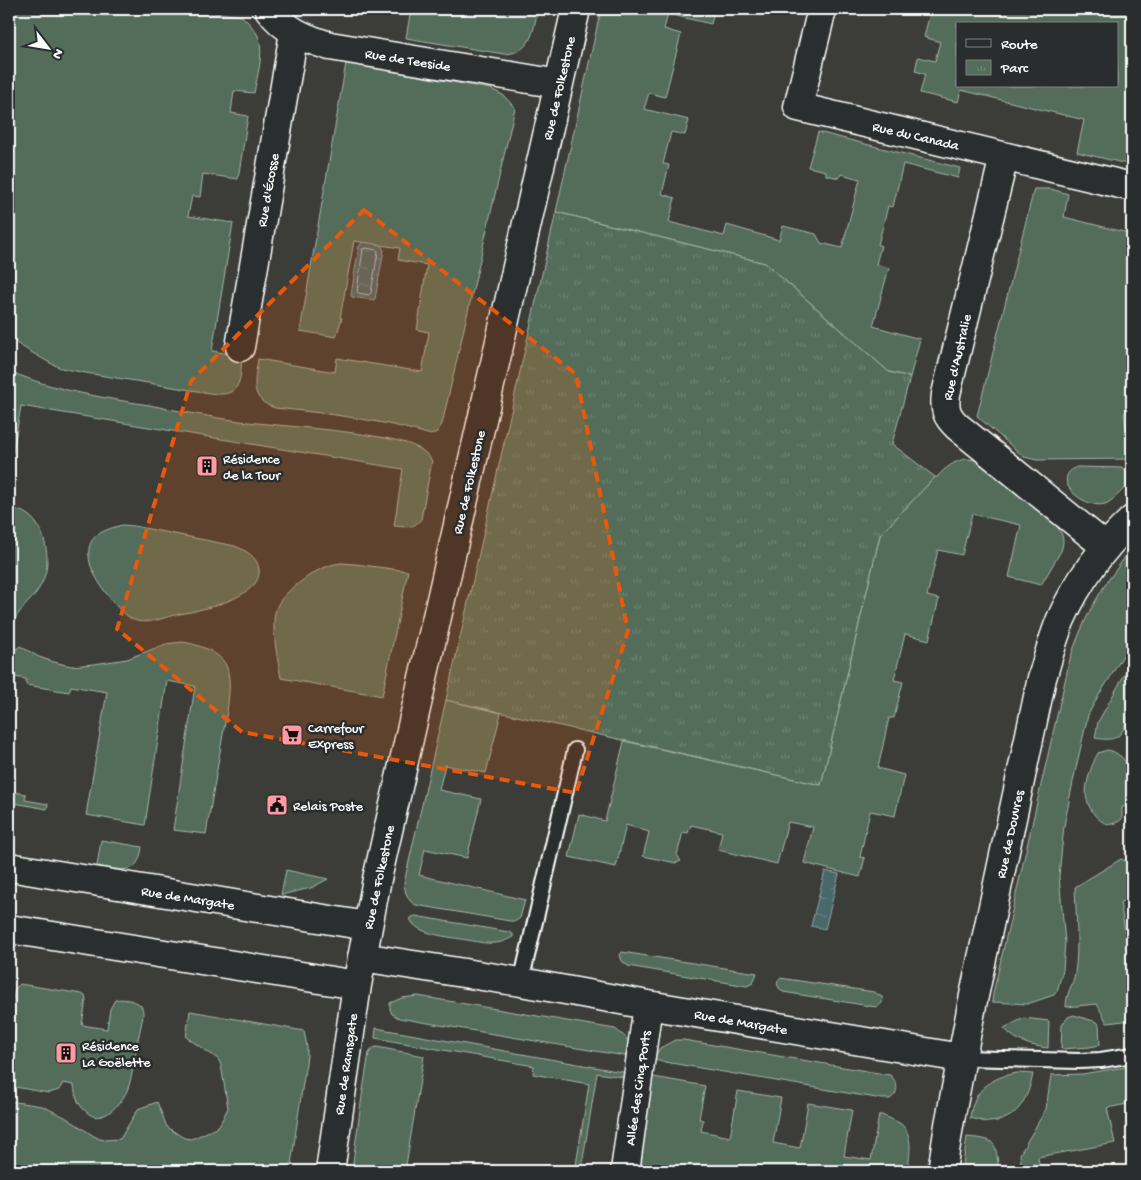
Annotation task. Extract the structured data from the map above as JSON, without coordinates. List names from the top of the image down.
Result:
{
  "streets": {
    "street": [
      "Rue de Teeside",
      "Rue de Folkestone",
      "Rue du Canada",
      "Rue d'Écosse",
      "Rue d'Australie",
      "Rue de Douvres",
      "Rue de Margate",
      "Rue de Ramsgate",
      "Allée des Cinq Ports"
    ]
  },
  "crossings": [
    ["Rue de Teeside", "Rue de Folkestone"],
    ["Rue de Teeside", "Rue d'Écosse"],
    ["Rue de Folkestone", "Rue de Margate"],
    ["Rue de Folkestone", "Rue de Ramsgate"],
    ["Rue du Canada", "Rue d'Australie"],
    ["Rue d'Australie", "Rue de Douvres"],
    ["Rue de Douvres", "Rue de Margate"],
    ["Rue de Margate", "Rue de Ramsgate"],
    ["Rue de Margate", "Allée des Cinq Ports"]
  ],
  "places": {
    "building": ["Résidence de la Tour", "Résidence La Goëlette"],
    "supermarket": ["Carrefour Express"],
    "public building": ["Relais Poste"]
  },
  "legend": ["Route", "Parc"],
  "north": "bottom right"
}
